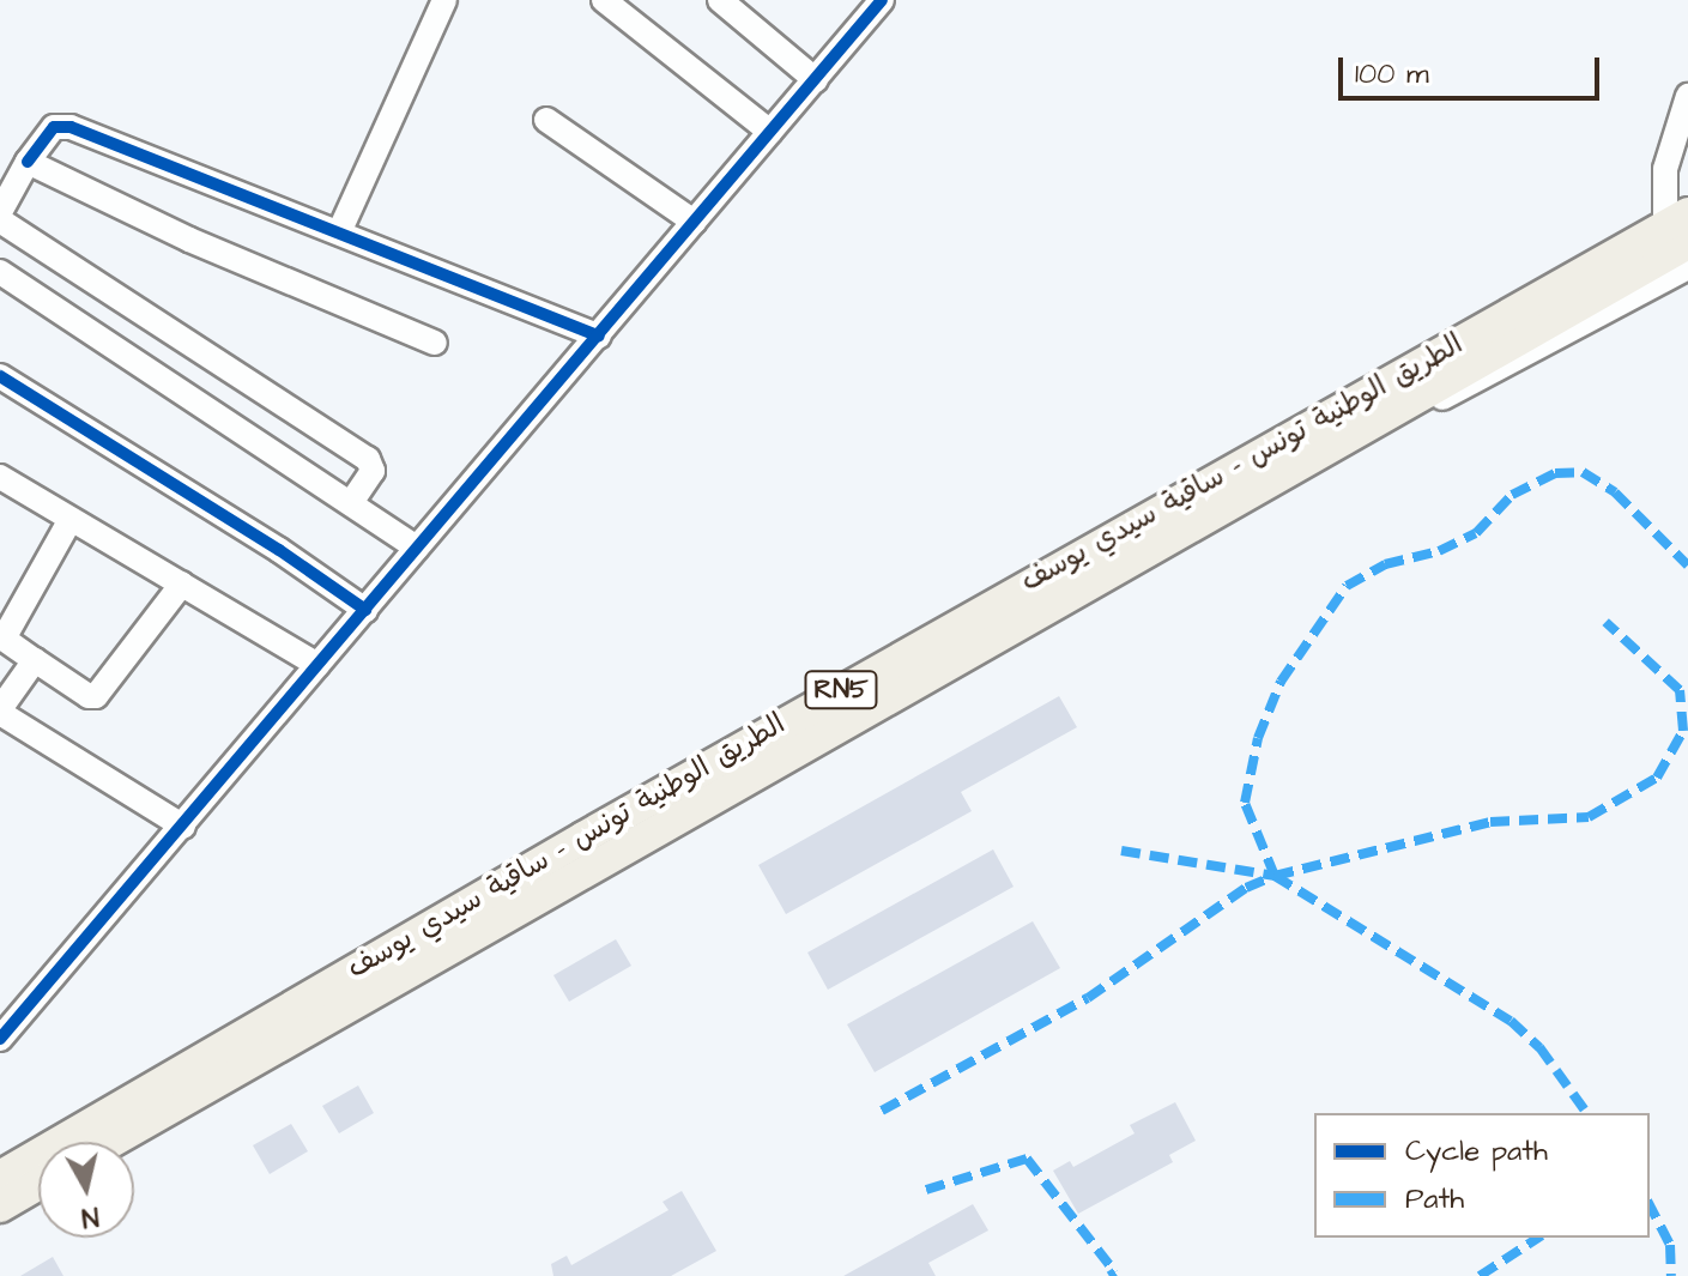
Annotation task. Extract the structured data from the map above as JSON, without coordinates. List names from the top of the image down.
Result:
{
  "streets": {
    "main road": ["الطريق الوطنية تونس - ساقية سيدي يوسف", "RN5"]
  },
  "legend": ["Cycle path", "Path"],
  "scale_bar": "100 m",
  "north": "bottom"
}
